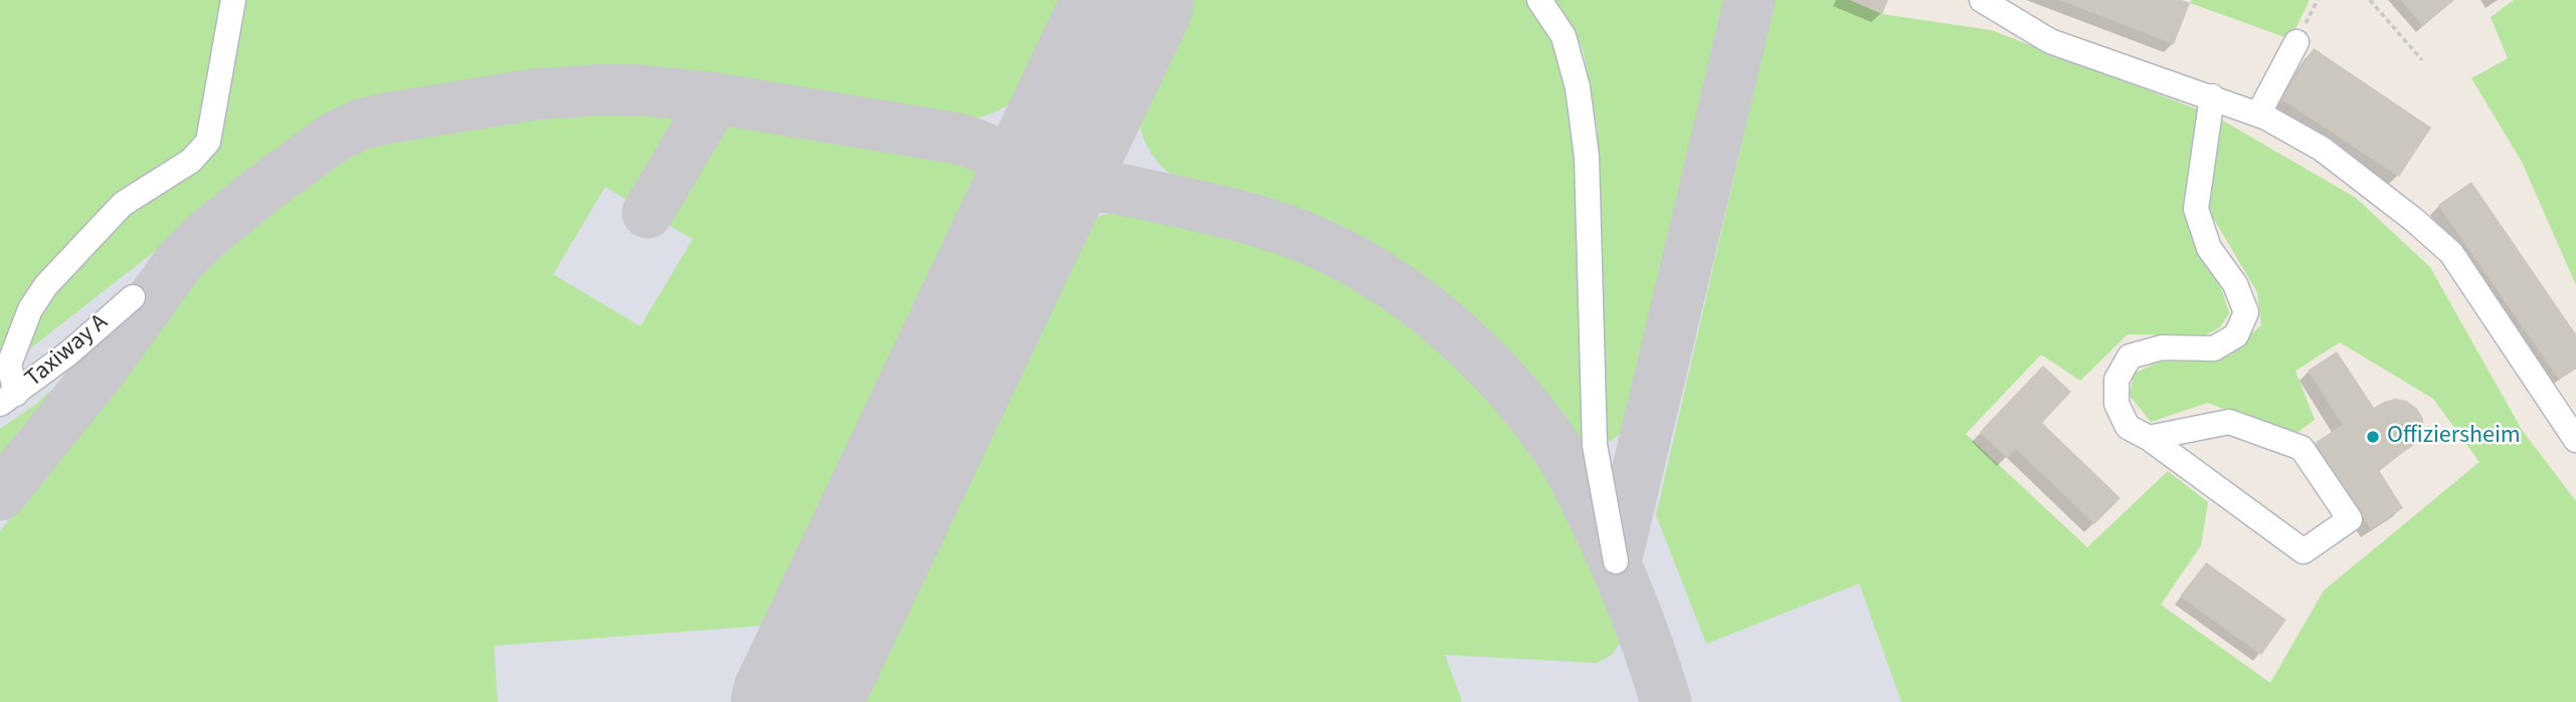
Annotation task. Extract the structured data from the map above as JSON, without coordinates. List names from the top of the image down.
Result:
{
  "streets": {
    "lane": ["Taxiway A"]
  },
  "places": ["Offiziersheim"]
}
